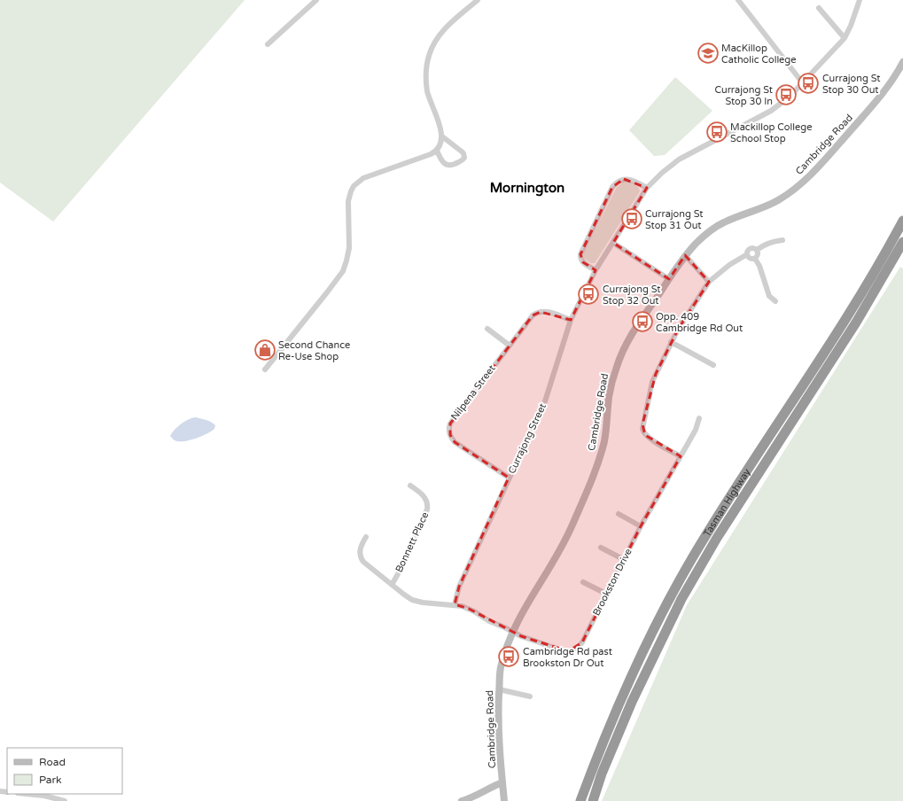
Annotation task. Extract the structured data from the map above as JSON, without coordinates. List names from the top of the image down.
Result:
{
  "streets": {
    "highway": ["Tasman Highway"],
    "main road": ["Cambridge Road"],
    "street": [
      "Nilpena Street",
      "Currajong Street",
      "Bonnett Place",
      "Brookston Drive"
    ]
  },
  "crossings": [
    ["Cambridge Road", "Brookston Drive"],
    ["Nilpena Street", "Currajong Street"],
    ["Currajong Street", "Brookston Drive"],
    ["Bonnett Place", "Brookston Drive"]
  ],
  "districts": ["Mornington"],
  "places": {
    "school or university": ["MacKillop Catholic College"],
    "bus stop": [
      "Currajong St Stop 30 Out",
      "Currajong St Stop 30 In",
      "Mackillop College School Stop",
      "Currajong St Stop 31 Out",
      "Currajong St Stop 32 Out",
      "Opp. 409 Cambridge Rd Out",
      "Cambridge Rd past Brookston Dr Out"
    ],
    "shop": ["Second Chance Re-Use Shop"]
  },
  "legend": ["Road", "Park"]
}
